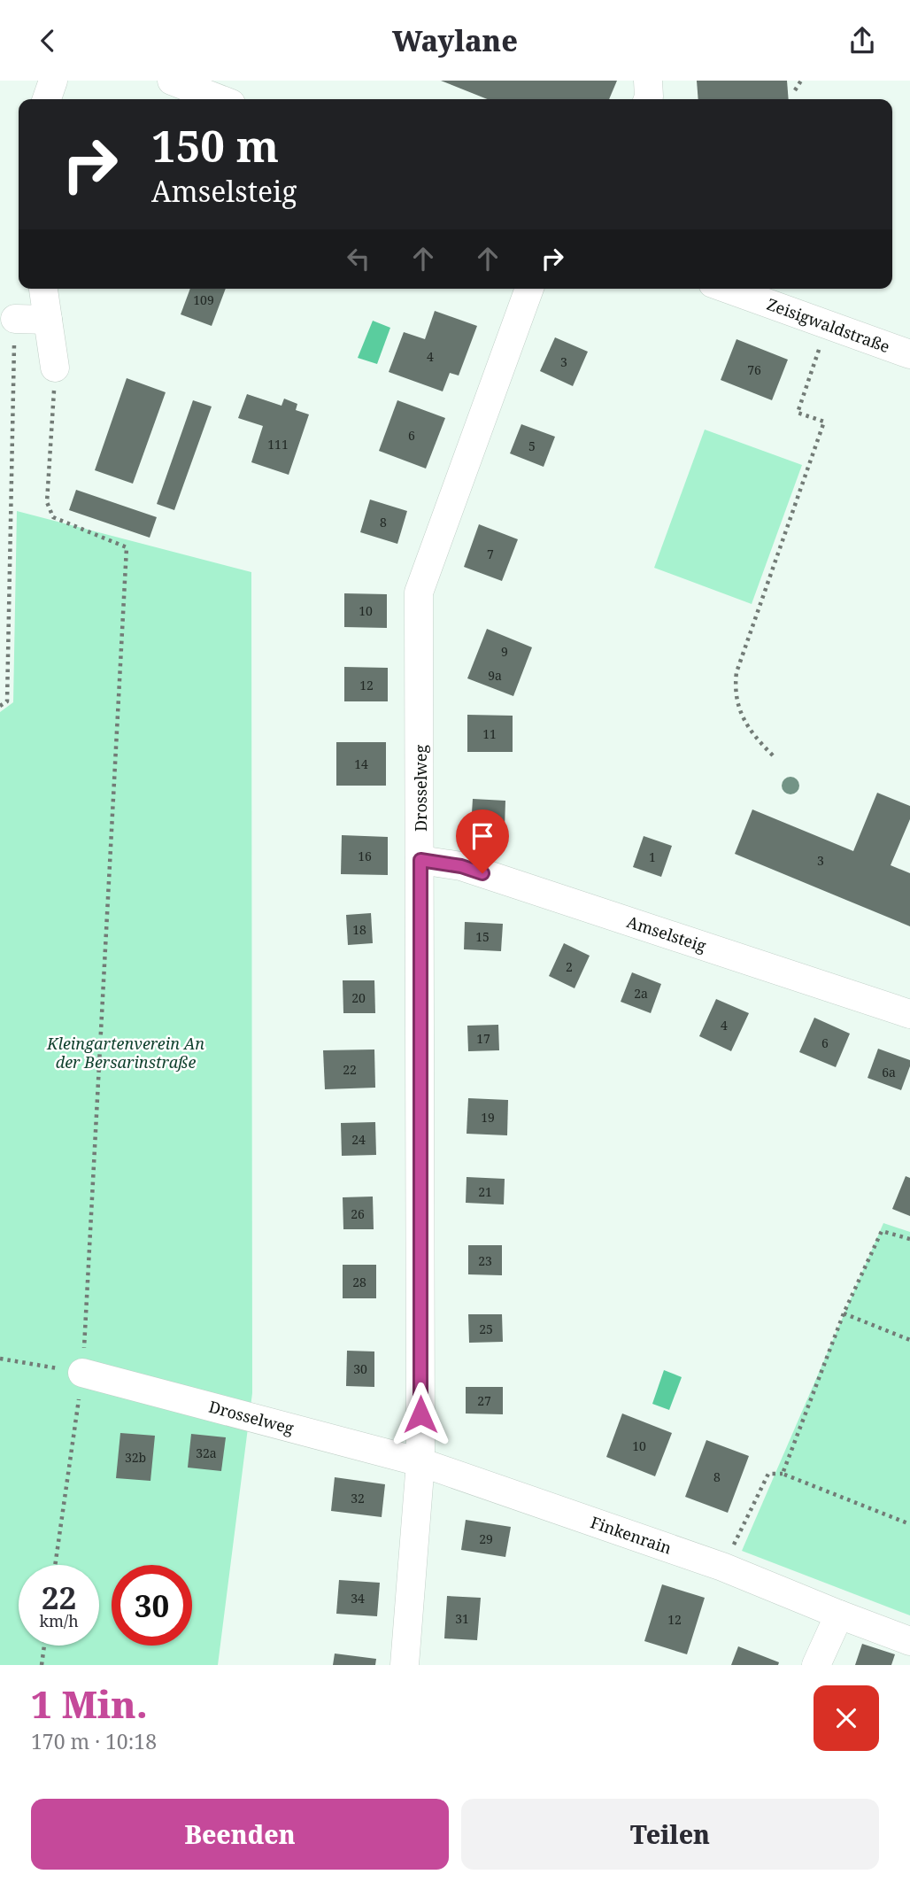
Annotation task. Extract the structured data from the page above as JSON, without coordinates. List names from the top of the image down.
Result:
{
  "streets": {
    "street": [
      "Zeisigwaldstraße",
      "Drosselweg",
      "Amselsteig",
      "Finkenrain"
    ]
  },
  "crossings": [
    ["Drosselweg", "Amselsteig"],
    ["Drosselweg", "Finkenrain"]
  ],
  "parks": ["Kleingartenverein An der Bersarinstraße"],
  "house_numbers": [
    "109",
    "4",
    "3",
    "76",
    "6",
    "111",
    "5",
    "8",
    "7",
    "10",
    "9",
    "9a",
    "12",
    "11",
    "14",
    "16",
    "1",
    "3",
    "18",
    "15",
    "2",
    "2a",
    "20",
    "4",
    "17",
    "6",
    "22",
    "6a",
    "19",
    "24",
    "21",
    "26",
    "23",
    "28",
    "25",
    "30",
    "27",
    "10",
    "32a",
    "32b",
    "8",
    "32",
    "29",
    "34",
    "31",
    "12"
  ],
  "page": {
    "header": "Waylane",
    "turn": ["150 m", "Amselsteig"],
    "speed": "22 km/h",
    "limit": "30",
    "heading": ["1 Min.", "170 m · 10:18"],
    "buttons": ["Beenden", "Teilen"]
  }
}
